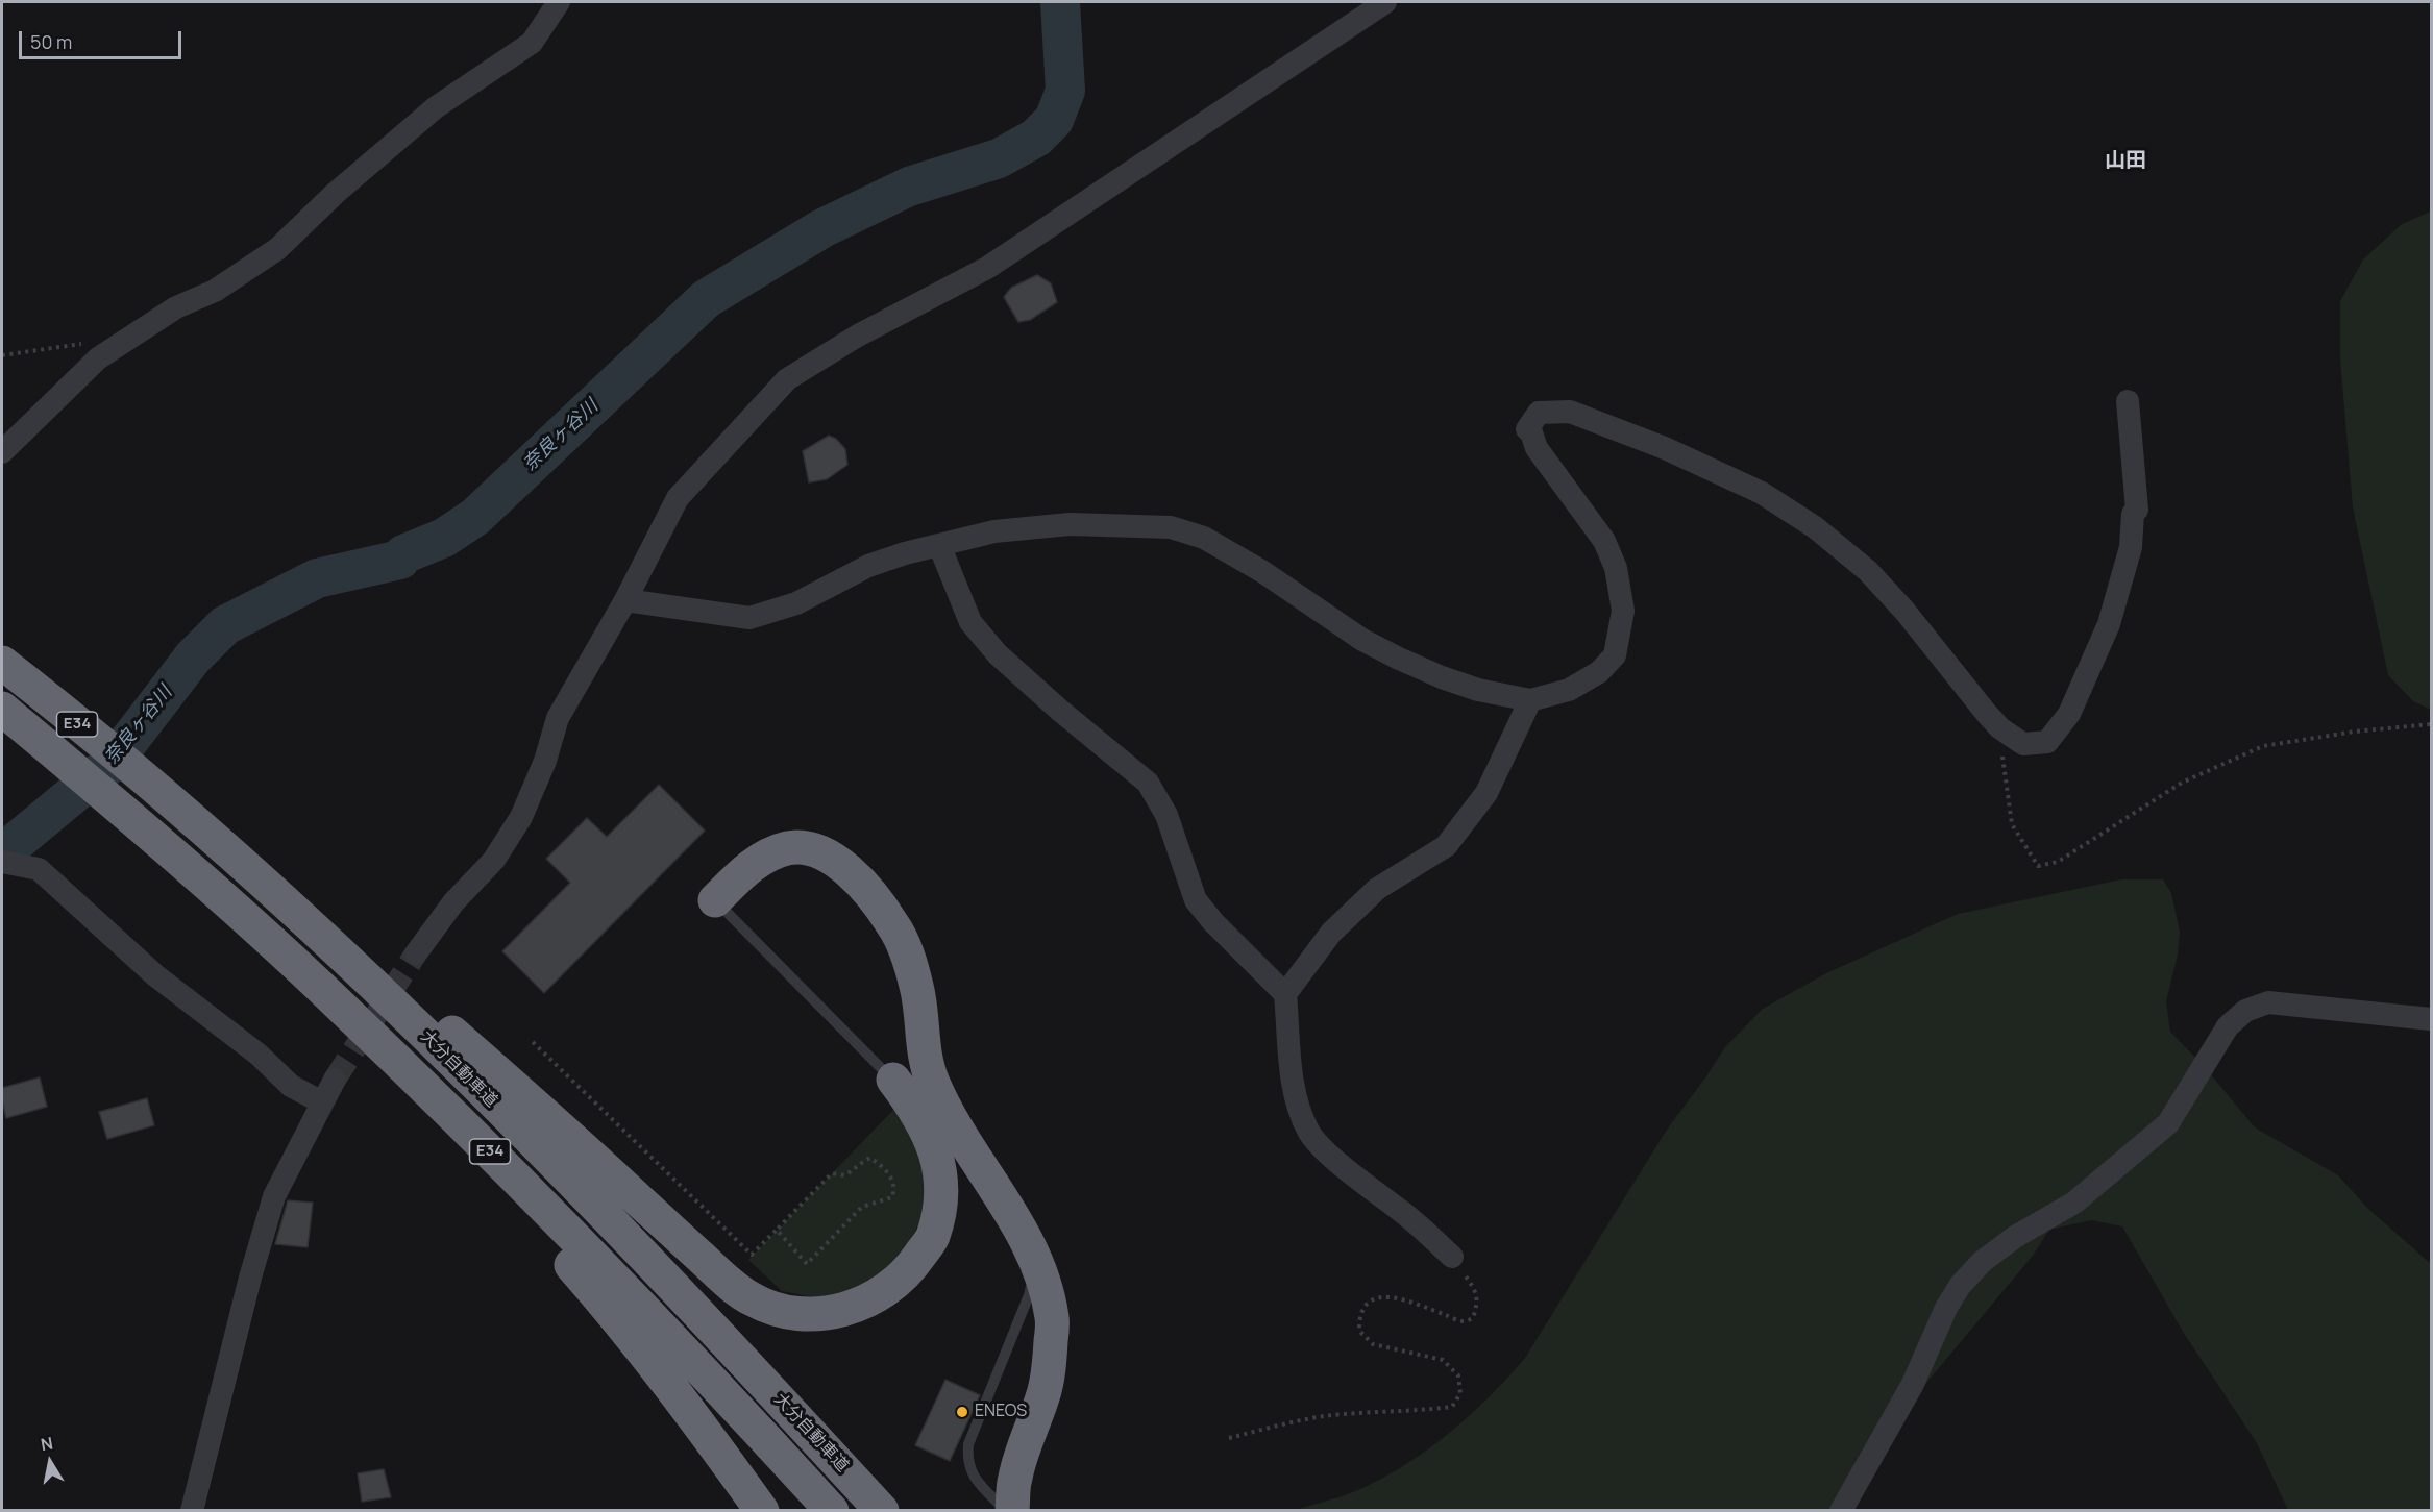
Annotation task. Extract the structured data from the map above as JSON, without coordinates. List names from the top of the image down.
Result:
{
  "streets": {
    "highway": ["E34", "大分自動車道"]
  },
  "districts": ["山田"],
  "water": ["奈良ヶ谷川"],
  "places": ["ENEOS"],
  "scale_bar": "50 m",
  "north": "top"
}
